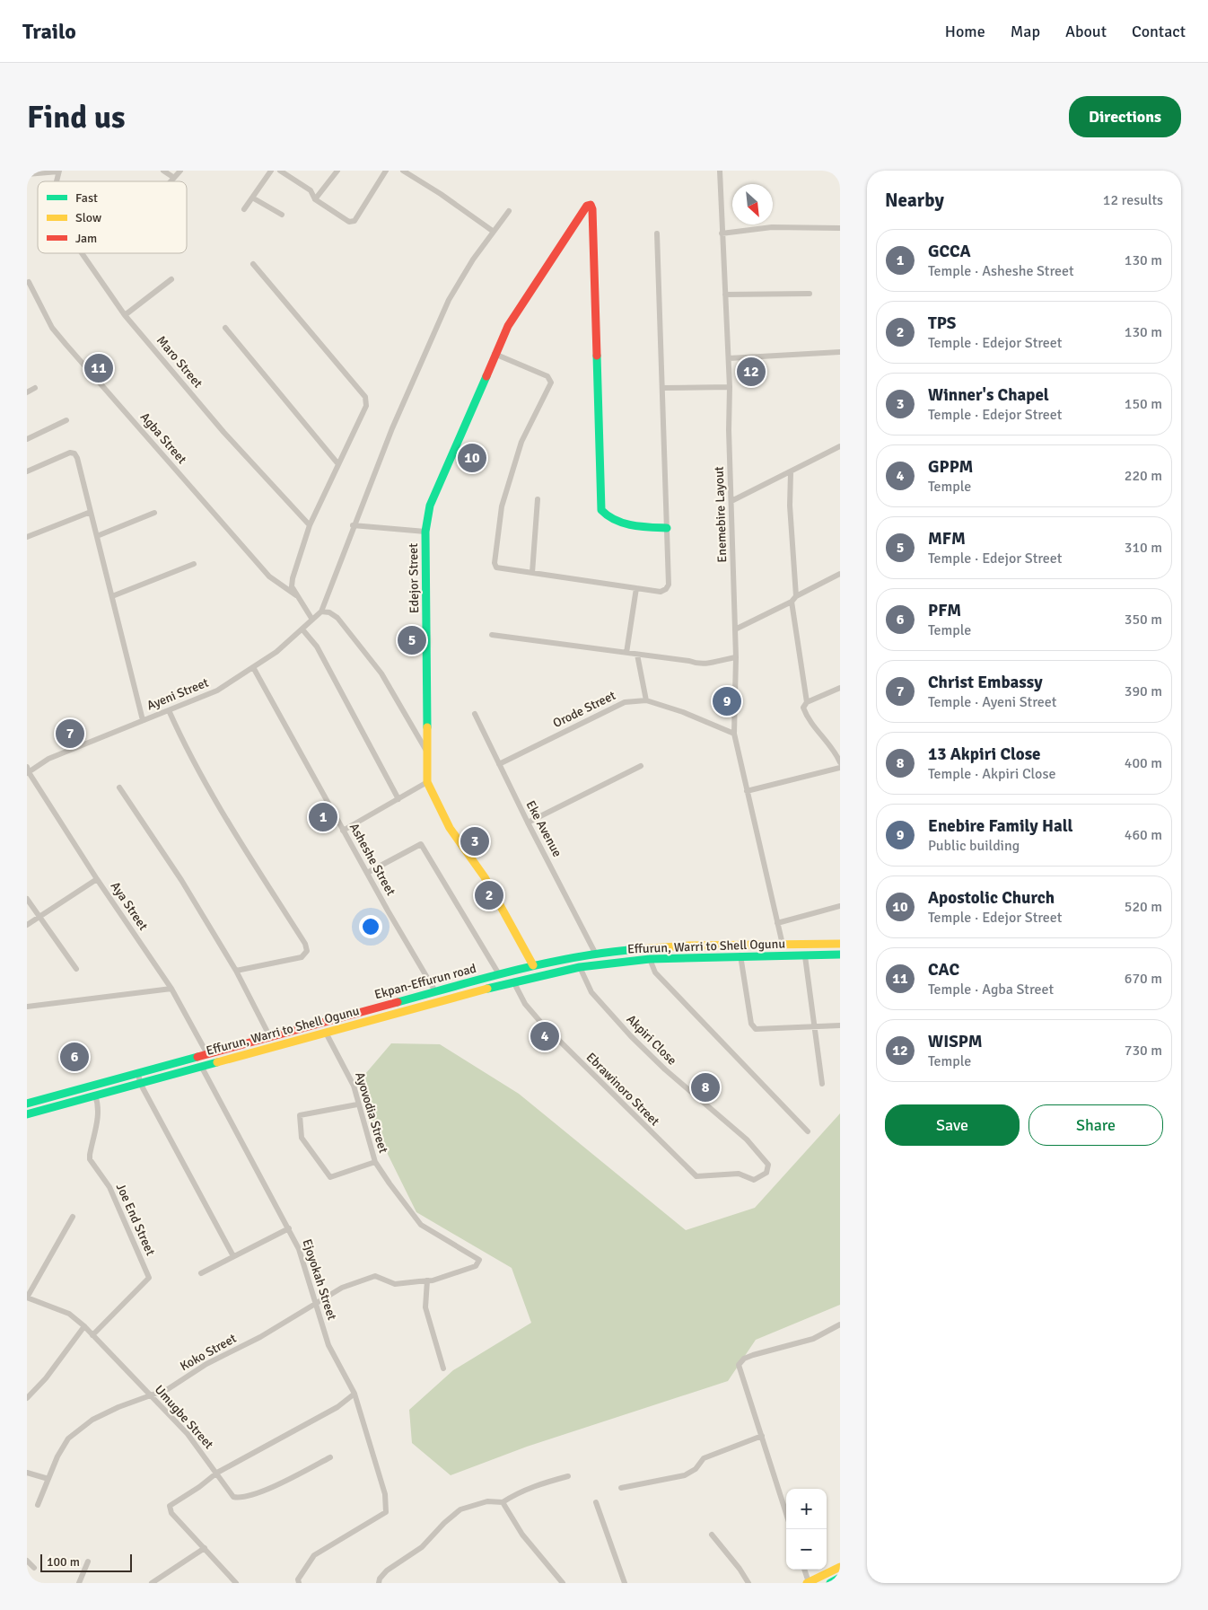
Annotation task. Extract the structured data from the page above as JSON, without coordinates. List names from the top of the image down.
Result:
{
  "streets": {
    "main road": ["Edejor Street", "Effurun, Warri to Shell Ogunu", "Ekpan-Effurun road"],
    "street": [
      "Maro Street",
      "Agba Street",
      "Enemebire Layout",
      "Ayeni Street",
      "Orode Street",
      "Eke Avenue",
      "Asheshe Street",
      "Aya Street",
      "Akpiri Close",
      "Ebrawinoro Street",
      "Ayovodia Street",
      "Joe End Street",
      "Ejoyokah Street",
      "Koko Street",
      "Umugbe Street"
    ]
  },
  "crossings": [
    ["Enemebire Layout", "Orode Street"],
    ["Enemebire Layout", "Ekpan-Effurun road"],
    ["Edejor Street", "Ekpan-Effurun road"],
    ["Ayeni Street", "Asheshe Street"],
    ["Ayeni Street", "Aya Street"],
    ["Orode Street", "Eke Avenue"],
    ["Eke Avenue", "Ekpan-Effurun road"],
    ["Asheshe Street", "Ekpan-Effurun road"],
    ["Aya Street", "Ekpan-Effurun road"],
    ["Effurun, Warri to Shell Ogunu", "Akpiri Close"],
    ["Effurun, Warri to Shell Ogunu", "Ebrawinoro Street"],
    ["Effurun, Warri to Shell Ogunu", "Ayovodia Street"],
    ["Effurun, Warri to Shell Ogunu", "Joe End Street"],
    ["Effurun, Warri to Shell Ogunu", "Ejoyokah Street"],
    ["Akpiri Close", "Ebrawinoro Street"],
    ["Ayovodia Street", "Koko Street"],
    ["Joe End Street", "Umugbe Street"],
    ["Ejoyokah Street", "Koko Street"],
    ["Koko Street", "Umugbe Street"]
  ],
  "legend": ["Fast", "Slow", "Jam"],
  "scale_bar": "100 m",
  "north": "bottom right",
  "page": {
    "header": "Trailo",
    "nav": [
      "Home",
      "Map",
      "About",
      "Contact"
    ],
    "buttons": [
      "Directions",
      ["Save", "Share"]
    ],
    "title": "Find us",
    "heading": ["Nearby", "12 results"],
    "list": [
      {
        "mark": "1",
        "name": "GCCA",
        "note": "Temple · Asheshe Street",
        "value": "130 m"
      },
      {
        "mark": "2",
        "name": "TPS",
        "note": "Temple · Edejor Street",
        "value": "130 m"
      },
      {
        "mark": "3",
        "name": "Winner's Chapel",
        "note": "Temple · Edejor Street",
        "value": "150 m"
      },
      {
        "mark": "4",
        "name": "GPPM",
        "note": "Temple",
        "value": "220 m"
      },
      {
        "mark": "5",
        "name": "MFM",
        "note": "Temple · Edejor Street",
        "value": "310 m"
      },
      {
        "mark": "6",
        "name": "PFM",
        "note": "Temple",
        "value": "350 m"
      },
      {
        "mark": "7",
        "name": "Christ Embassy",
        "note": "Temple · Ayeni Street",
        "value": "390 m"
      },
      {
        "mark": "8",
        "name": "13 Akpiri Close",
        "note": "Temple · Akpiri Close",
        "value": "400 m"
      },
      {
        "mark": "9",
        "name": "Enebire Family Hall",
        "note": "Public building",
        "value": "460 m"
      },
      {
        "mark": "10",
        "name": "Apostolic Church",
        "note": "Temple · Edejor Street",
        "value": "520 m"
      },
      {
        "mark": "11",
        "name": "CAC",
        "note": "Temple · Agba Street",
        "value": "670 m"
      },
      {
        "mark": "12",
        "name": "WISPM",
        "note": "Temple",
        "value": "730 m"
      }
    ],
    "pins": [
      "11",
      "12",
      "10",
      "5",
      "9",
      "7",
      "1",
      "3",
      "2",
      "4",
      "6",
      "8"
    ],
    "map_buttons": ["+", "−"],
    "scale": "100 m"
  }
}
